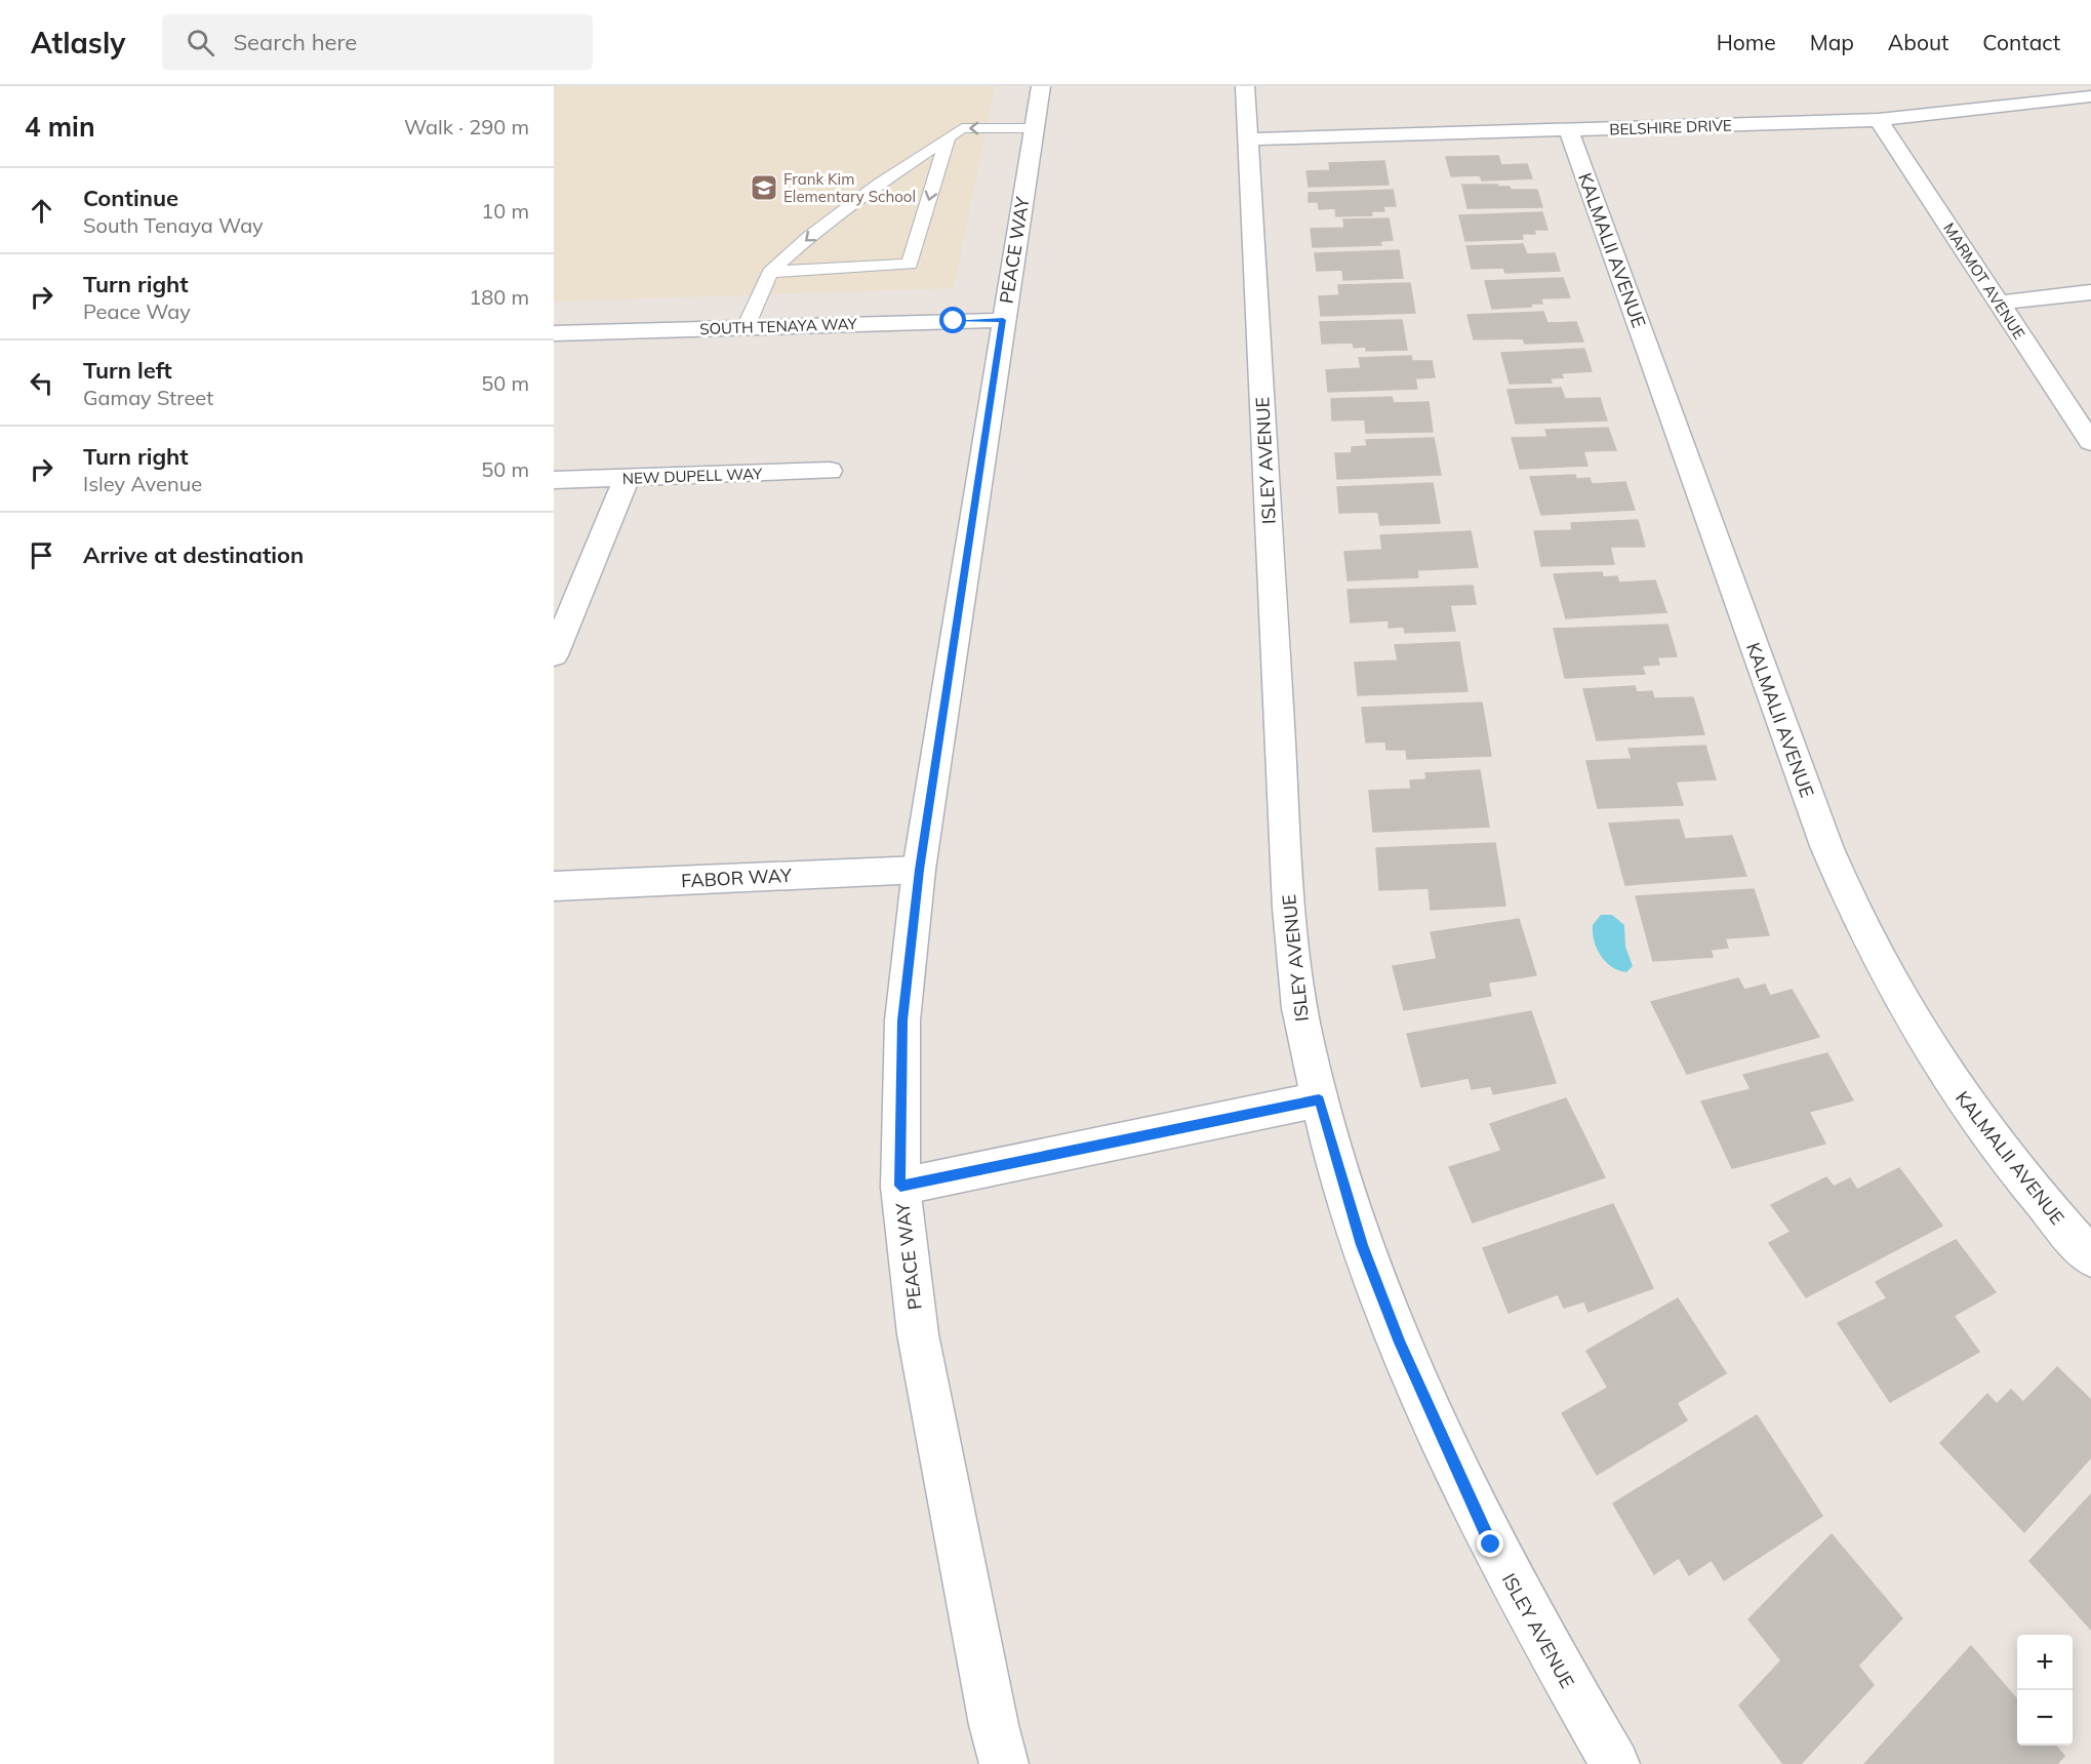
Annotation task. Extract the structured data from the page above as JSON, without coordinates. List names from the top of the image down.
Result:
{
  "streets": {
    "street": [
      "BELSHIRE DRIVE",
      "PEACE WAY",
      "KALMALII AVENUE",
      "MARMOT AVENUE",
      "SOUTH TENAYA WAY",
      "ISLEY AVENUE",
      "NEW DUPELL WAY",
      "FABOR WAY"
    ]
  },
  "crossings": [
    ["BELSHIRE DRIVE", "KALMALII AVENUE"],
    ["BELSHIRE DRIVE", "MARMOT AVENUE"],
    ["BELSHIRE DRIVE", "ISLEY AVENUE"],
    ["PEACE WAY", "SOUTH TENAYA WAY"],
    ["PEACE WAY", "FABOR WAY"]
  ],
  "places": {
    "school or university": ["Frank Kim Elementary School"]
  },
  "page": {
    "header": "Atlasly",
    "search": "Search here",
    "nav": [
      "Home",
      "Map",
      "About",
      "Contact"
    ],
    "heading": ["4 min", "Walk · 290 m"],
    "list": [
      ["Continue", "South Tenaya Way", "10 m"],
      ["Turn right", "Peace Way", "180 m"],
      ["Turn left", "Gamay Street", "50 m"],
      ["Turn right", "Isley Avenue", "50 m"],
      "Arrive at destination"
    ],
    "map_buttons": ["+", "−"]
  }
}
